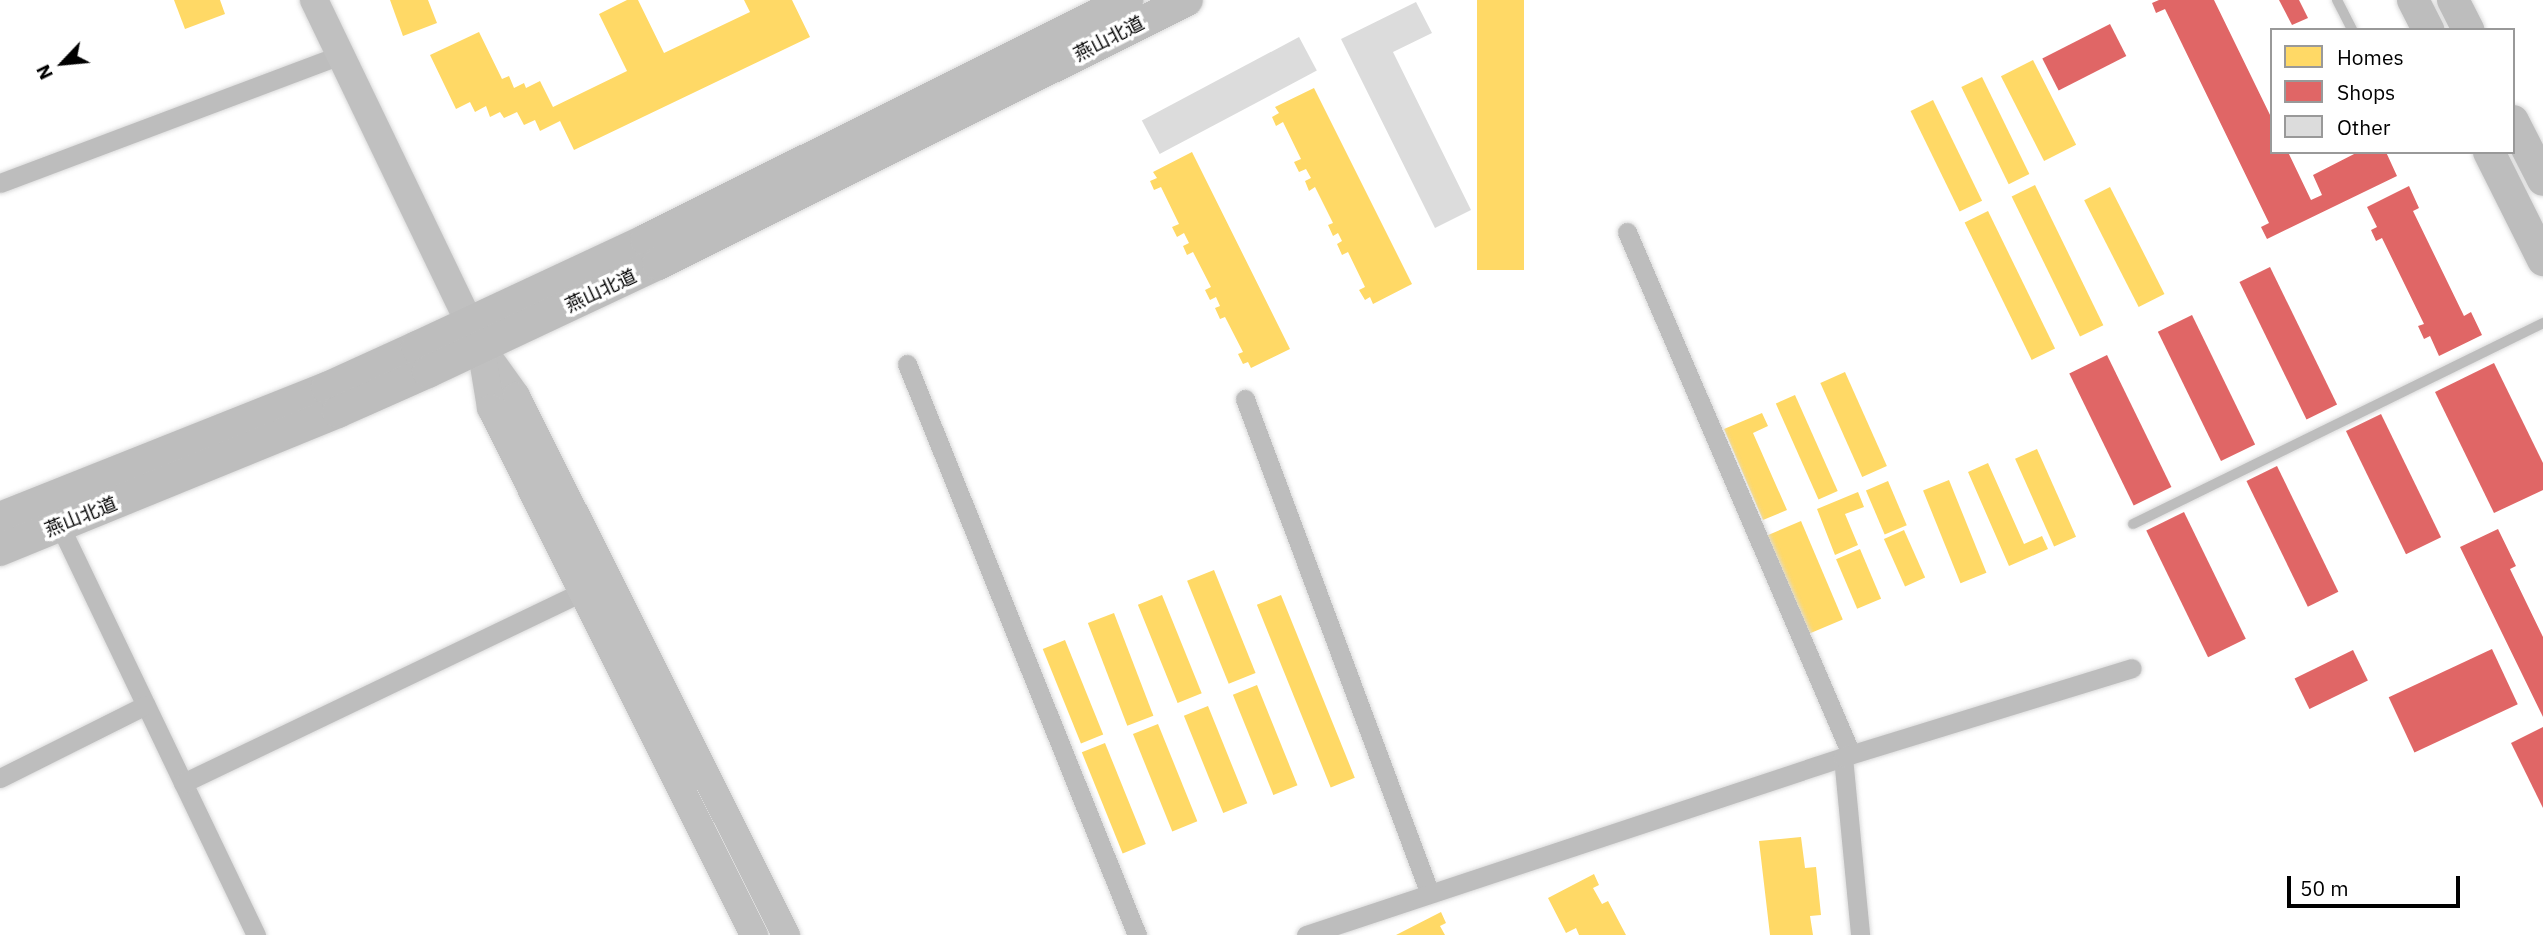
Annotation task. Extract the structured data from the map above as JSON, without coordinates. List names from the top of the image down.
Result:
{
  "streets": {
    "main road": ["燕山北道"]
  },
  "legend": ["Homes", "Shops", "Other"],
  "scale_bar": "50 m",
  "north": "bottom left"
}
